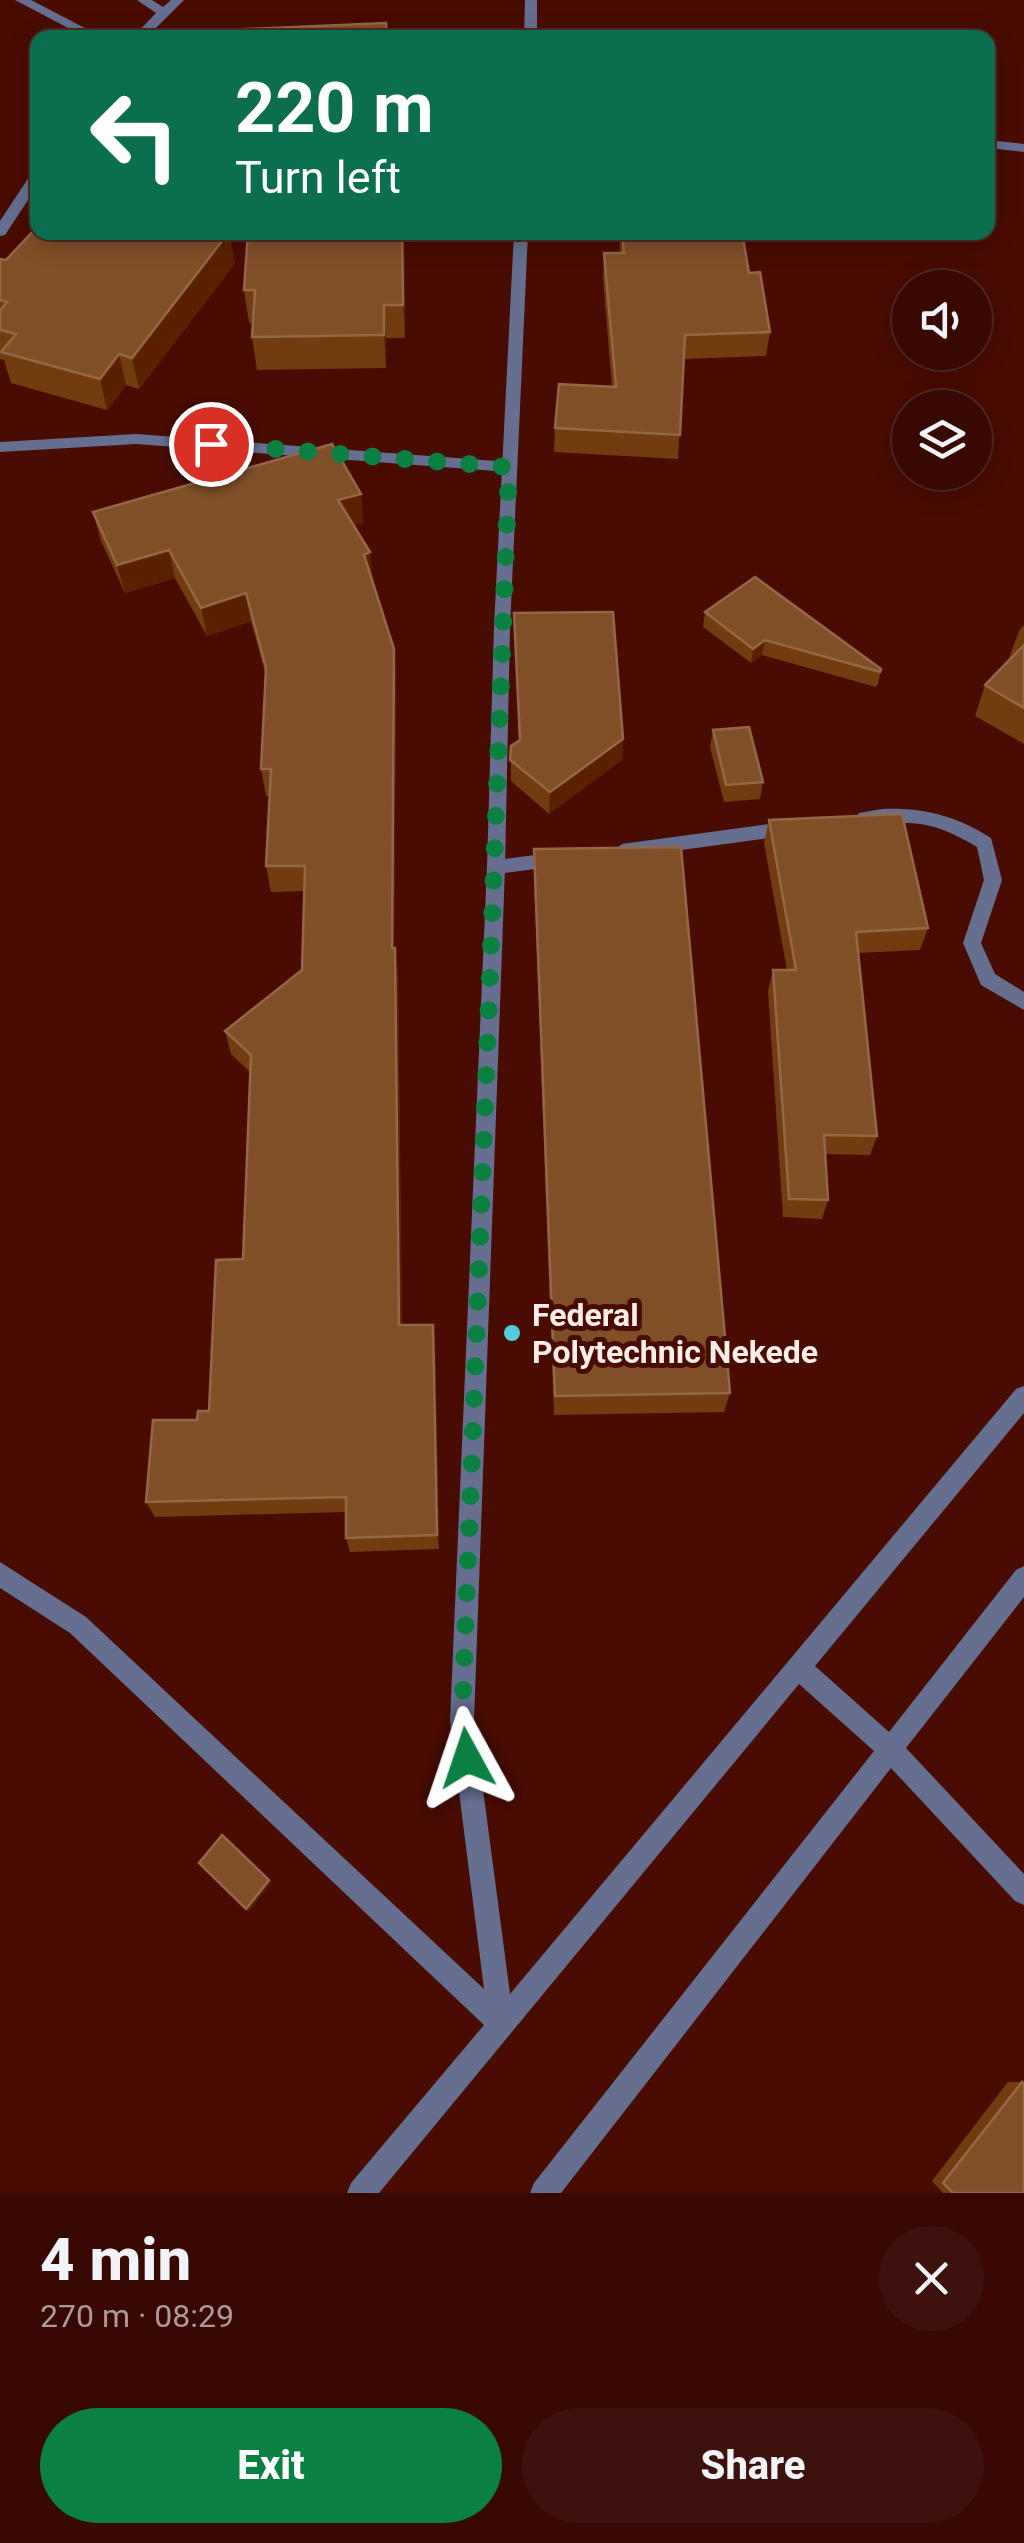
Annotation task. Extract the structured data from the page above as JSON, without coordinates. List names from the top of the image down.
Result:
{
  "places": ["Federal Polytechnic Nekede"],
  "page": {
    "turn": ["220 m", "Turn left"],
    "heading": ["4 min", "270 m · 08:29"],
    "buttons": ["Exit", "Share"]
  }
}
